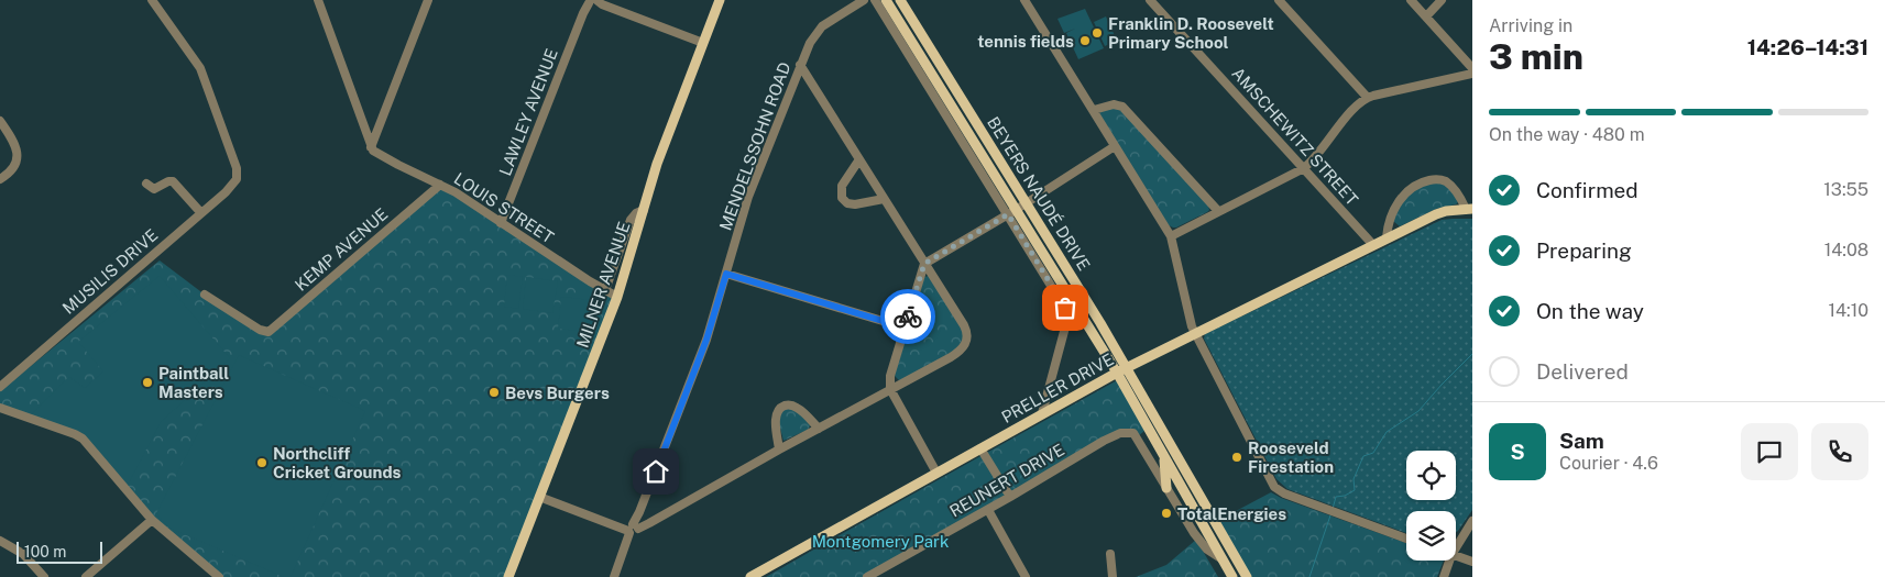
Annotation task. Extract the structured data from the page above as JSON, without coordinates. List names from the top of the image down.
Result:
{
  "streets": {
    "main road": ["BEYERS NAUDÉ DRIVE", "MILNER AVENUE", "PRELLER DRIVE"],
    "street": [
      "LAWLEY AVENUE",
      "AMSCHEWITZ STREET",
      "MENDELSSOHN ROAD",
      "LOUIS STREET",
      "KEMP AVENUE",
      "MUSILIS DRIVE",
      "REUNERT DRIVE"
    ]
  },
  "crossings": [
    ["LAWLEY AVENUE", "LOUIS STREET"],
    ["AMSCHEWITZ STREET", "PRELLER DRIVE"],
    ["BEYERS NAUDÉ DRIVE", "PRELLER DRIVE"],
    ["BEYERS NAUDÉ DRIVE", "REUNERT DRIVE"],
    ["LOUIS STREET", "KEMP AVENUE"],
    ["LOUIS STREET", "MILNER AVENUE"]
  ],
  "parks": ["Montgomery Park"],
  "places": [
    "Franklin D. Roosevelt Primary School",
    "tennis fields",
    "Paintball Masters",
    "Bevs Burgers",
    "Rooseveld Firestation",
    "Northcliff Cricket Grounds",
    "TotalEnergies"
  ],
  "scale_bar": "100 m",
  "page": {
    "heading": ["3 min", "Arriving in", "14:26–14:31"],
    "panel": ["Sam", "Courier · 4.6"],
    "bar": "On the way · 480 m",
    "list": [
      ["Confirmed", "13:55"],
      ["Preparing", "14:08"],
      ["On the way", "14:10"],
      "Delivered"
    ],
    "round": "S",
    "scale": "100 m"
  }
}
